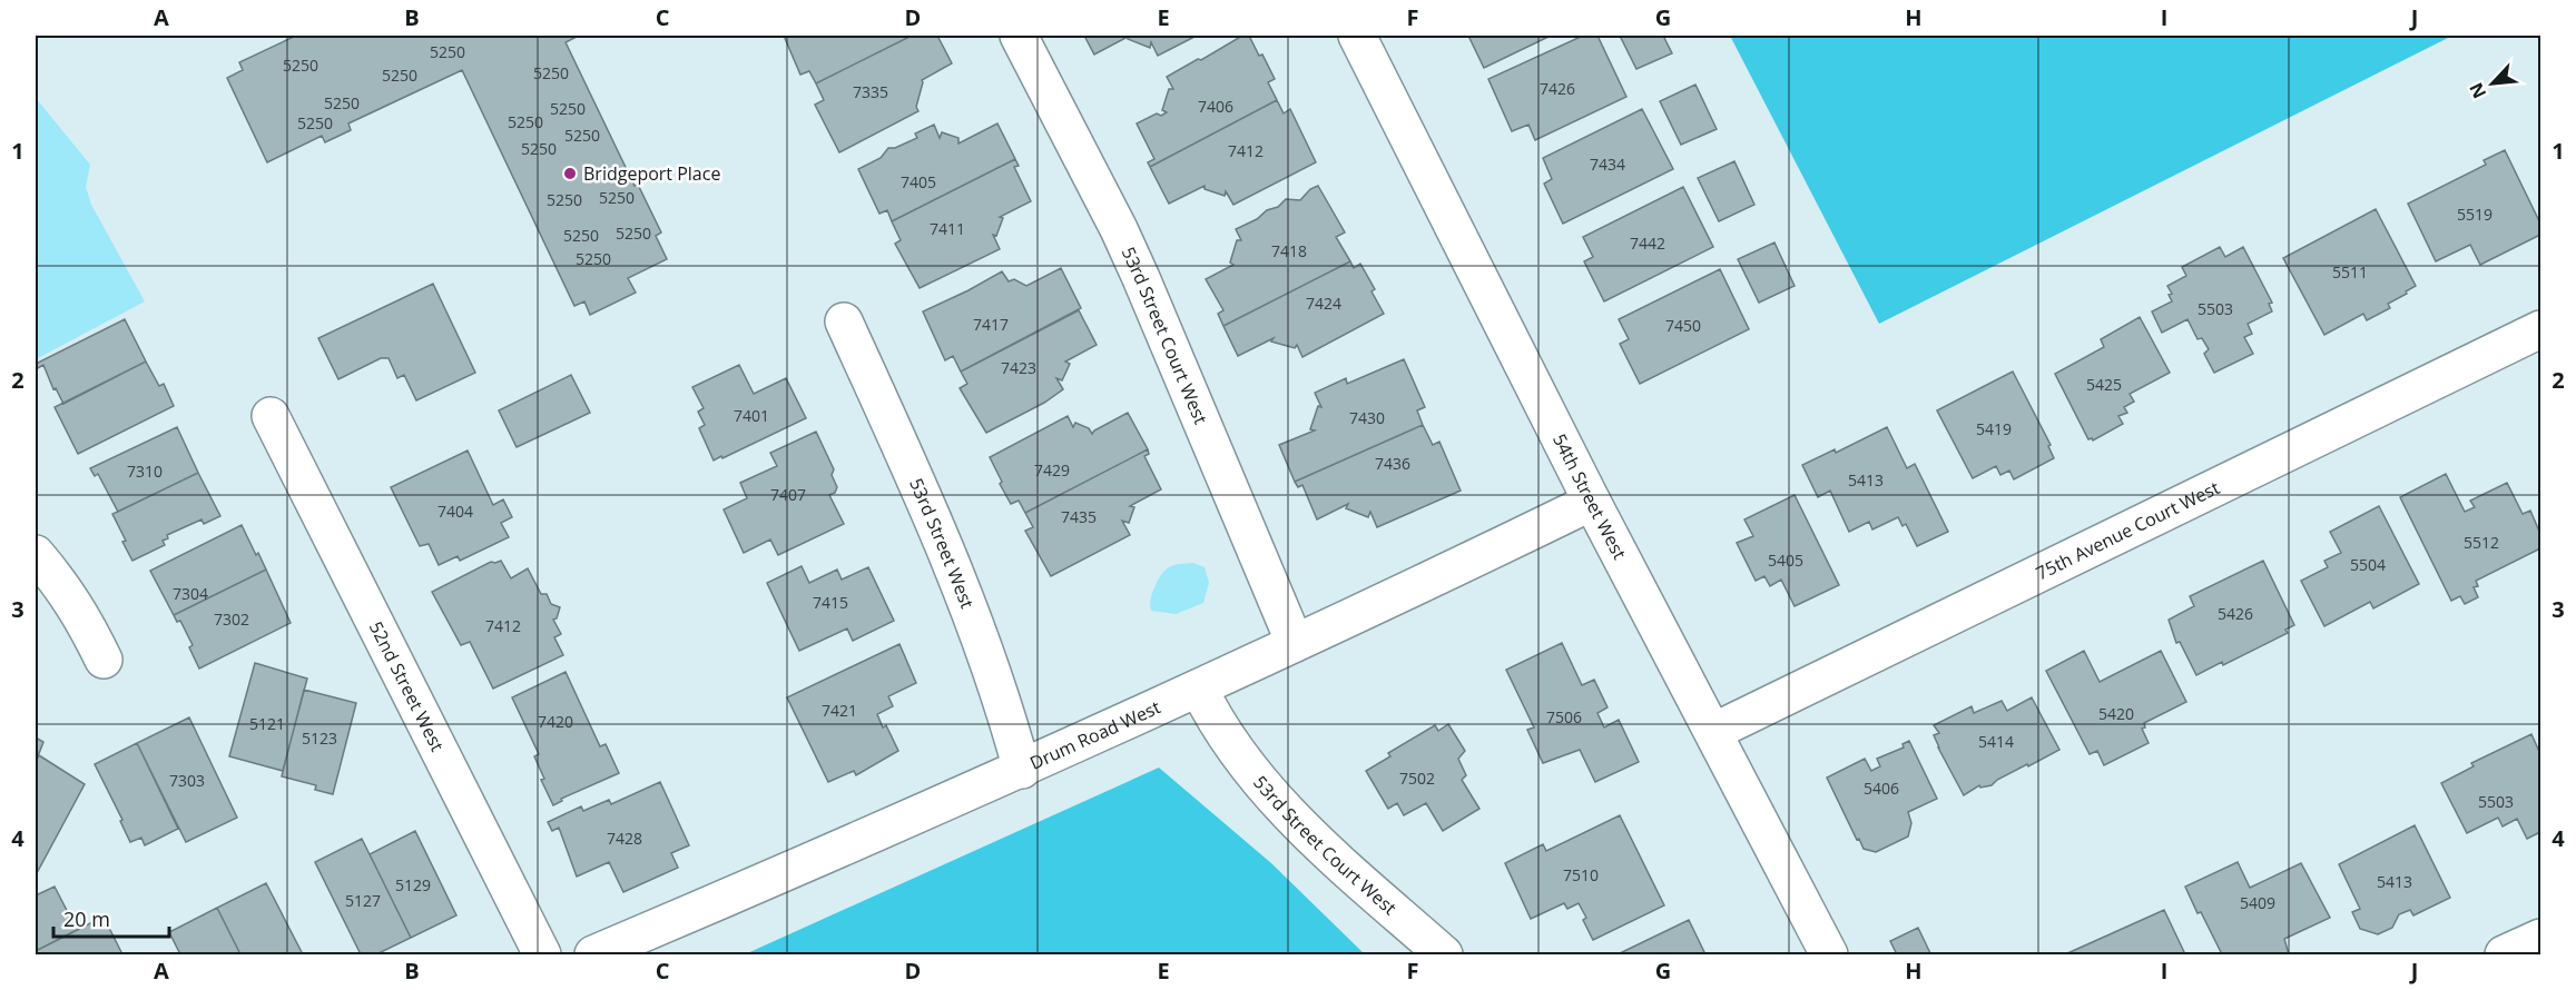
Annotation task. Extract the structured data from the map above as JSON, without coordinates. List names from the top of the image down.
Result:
{
  "streets": {
    "street": [
      "53rd Street Court West",
      "54th Street West",
      "75th Avenue Court West",
      "53rd Street West",
      "52nd Street West",
      "Drum Road West"
    ]
  },
  "crossings": [
    ["53rd Street Court West", "Drum Road West"],
    ["54th Street West", "75th Avenue Court West"],
    ["54th Street West", "Drum Road West"],
    ["53rd Street West", "Drum Road West"]
  ],
  "places": ["Bridgeport Place"],
  "house_numbers": [
    "5250",
    "5250",
    "5250",
    "5250",
    "7426",
    "7335",
    "5250",
    "7406",
    "5250",
    "5250",
    "5250",
    "5250",
    "5250",
    "7412",
    "7434",
    "7405",
    "5250",
    "5250",
    "5519",
    "7411",
    "5250",
    "5250",
    "7442",
    "7418",
    "5250",
    "5511",
    "7424",
    "5503",
    "7417",
    "7450",
    "7423",
    "5425",
    "7401",
    "7430",
    "5419",
    "7436",
    "7429",
    "7310",
    "5413",
    "7407",
    "7404",
    "7435",
    "5512",
    "5405",
    "5504",
    "7304",
    "7415",
    "5426",
    "7302",
    "7412",
    "7421",
    "5420",
    "7506",
    "7420",
    "5121",
    "5123",
    "5414",
    "7502",
    "7303",
    "5406",
    "5503",
    "7428",
    "7510",
    "5413",
    "5129",
    "5127",
    "5409"
  ],
  "scale_bar": "20 m",
  "north": "bottom left",
  "grid": {
    "columns": [
      "A",
      "B",
      "C",
      "D",
      "E",
      "F",
      "G",
      "H",
      "I",
      "J"
    ],
    "rows": [
      "1",
      "2",
      "3",
      "4"
    ]
  }
}
